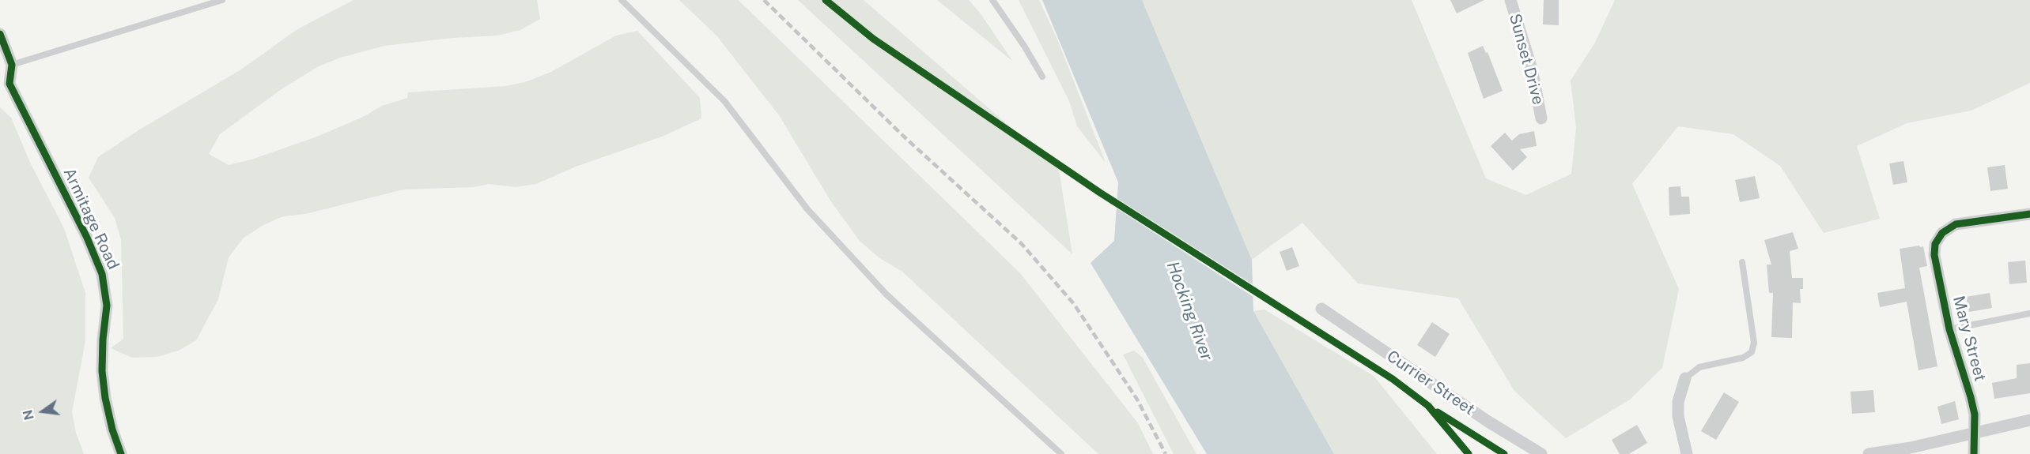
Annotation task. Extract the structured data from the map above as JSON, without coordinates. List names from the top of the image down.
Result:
{
  "streets": {
    "street": [
      "Sunset Drive",
      "Armitage Road",
      "Mary Street",
      "Currier Street"
    ]
  },
  "water": ["Hocking River"],
  "north": "left"
}
